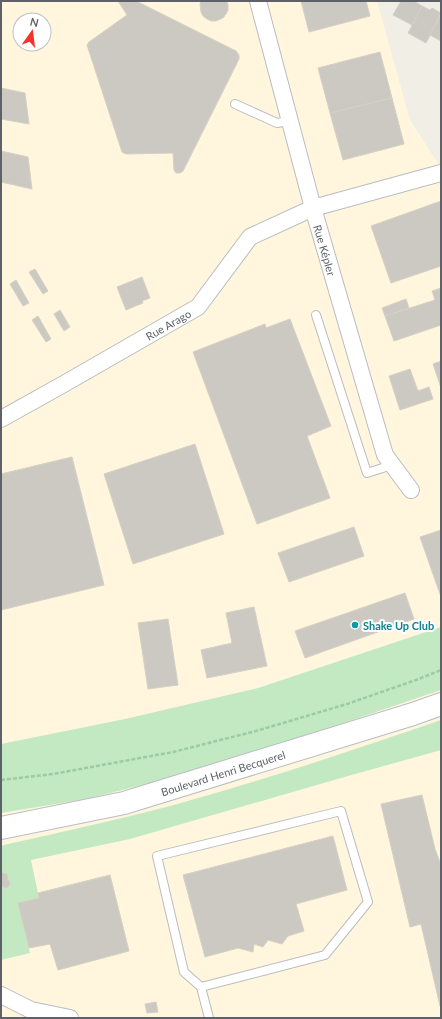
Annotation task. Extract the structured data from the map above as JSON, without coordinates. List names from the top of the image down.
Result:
{
  "streets": {
    "main road": ["Boulevard Henri Becquerel"],
    "street": ["Rue Képler", "Rue Arago"]
  },
  "crossings": [
    ["Rue Képler", "Rue Arago"]
  ],
  "places": ["Shake Up Club"],
  "north": "top"
}
